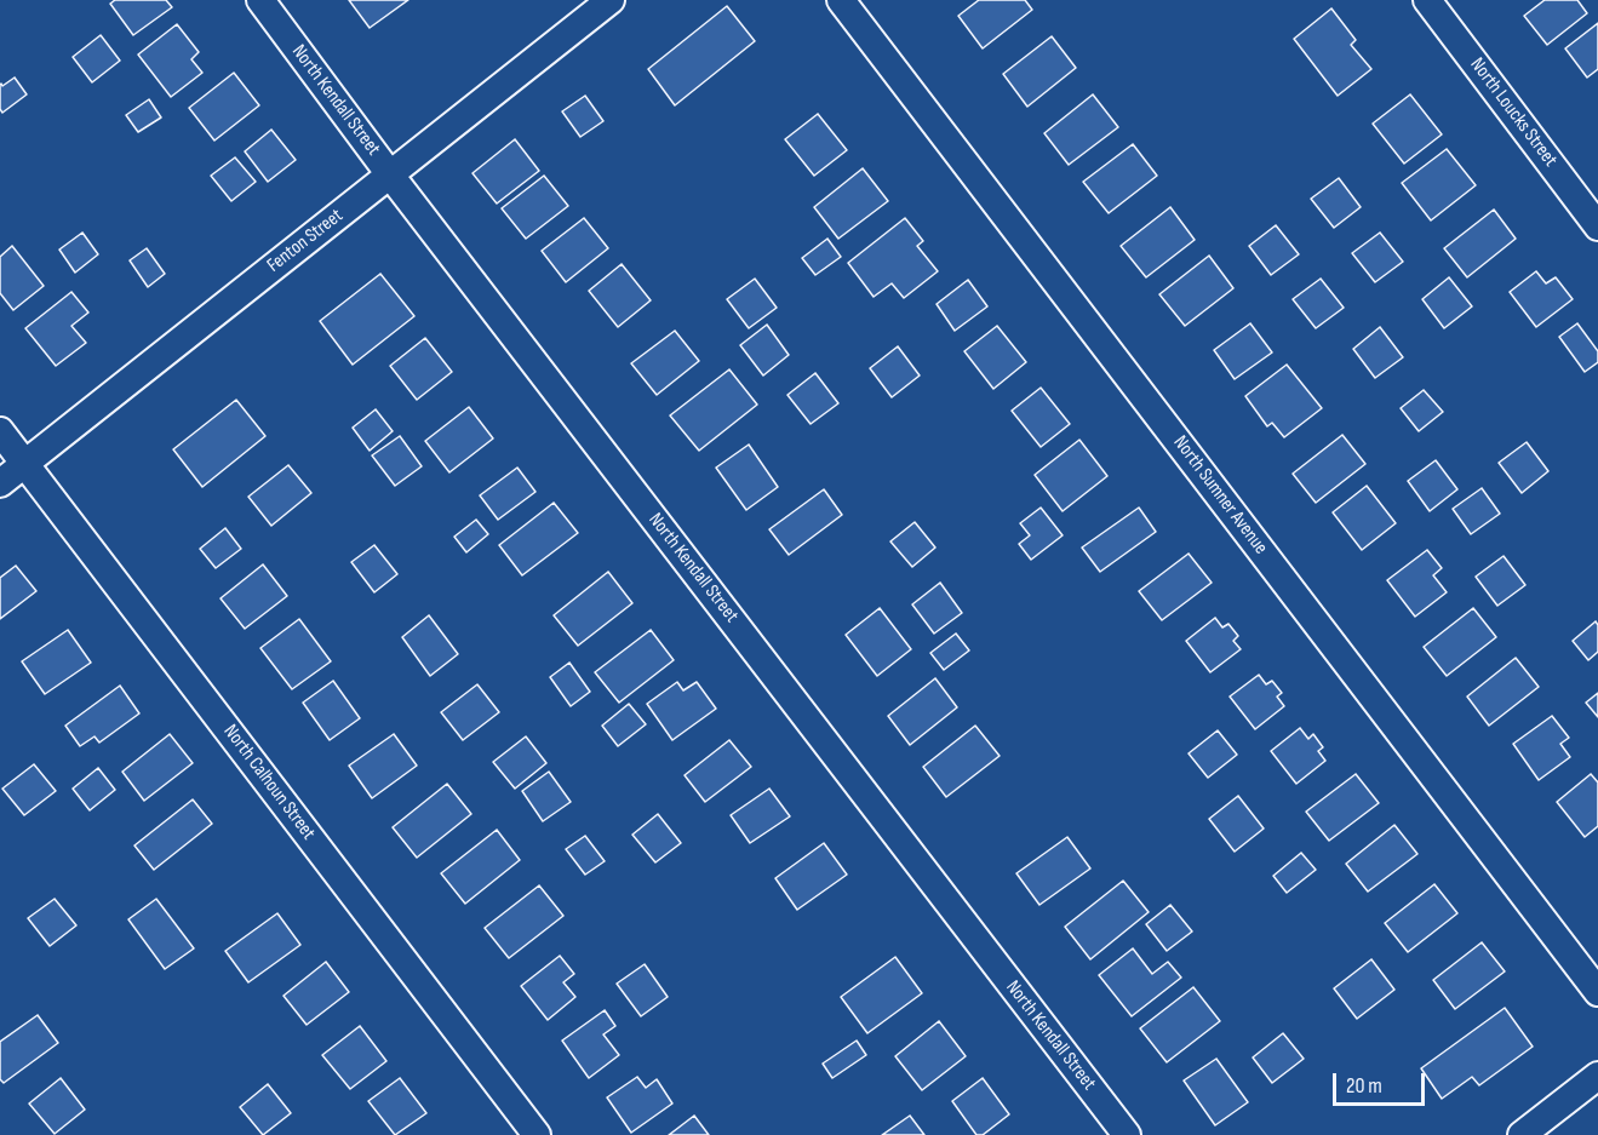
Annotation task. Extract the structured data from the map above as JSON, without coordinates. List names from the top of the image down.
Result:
{
  "streets": {
    "street": [
      "North Kendall Street",
      "North Loucks Street",
      "Fenton Street",
      "North Sumner Avenue",
      "North Calhoun Street"
    ]
  },
  "crossings": [
    ["North Kendall Street", "Fenton Street"],
    ["Fenton Street", "North Calhoun Street"]
  ],
  "scale_bar": "20 m"
}
